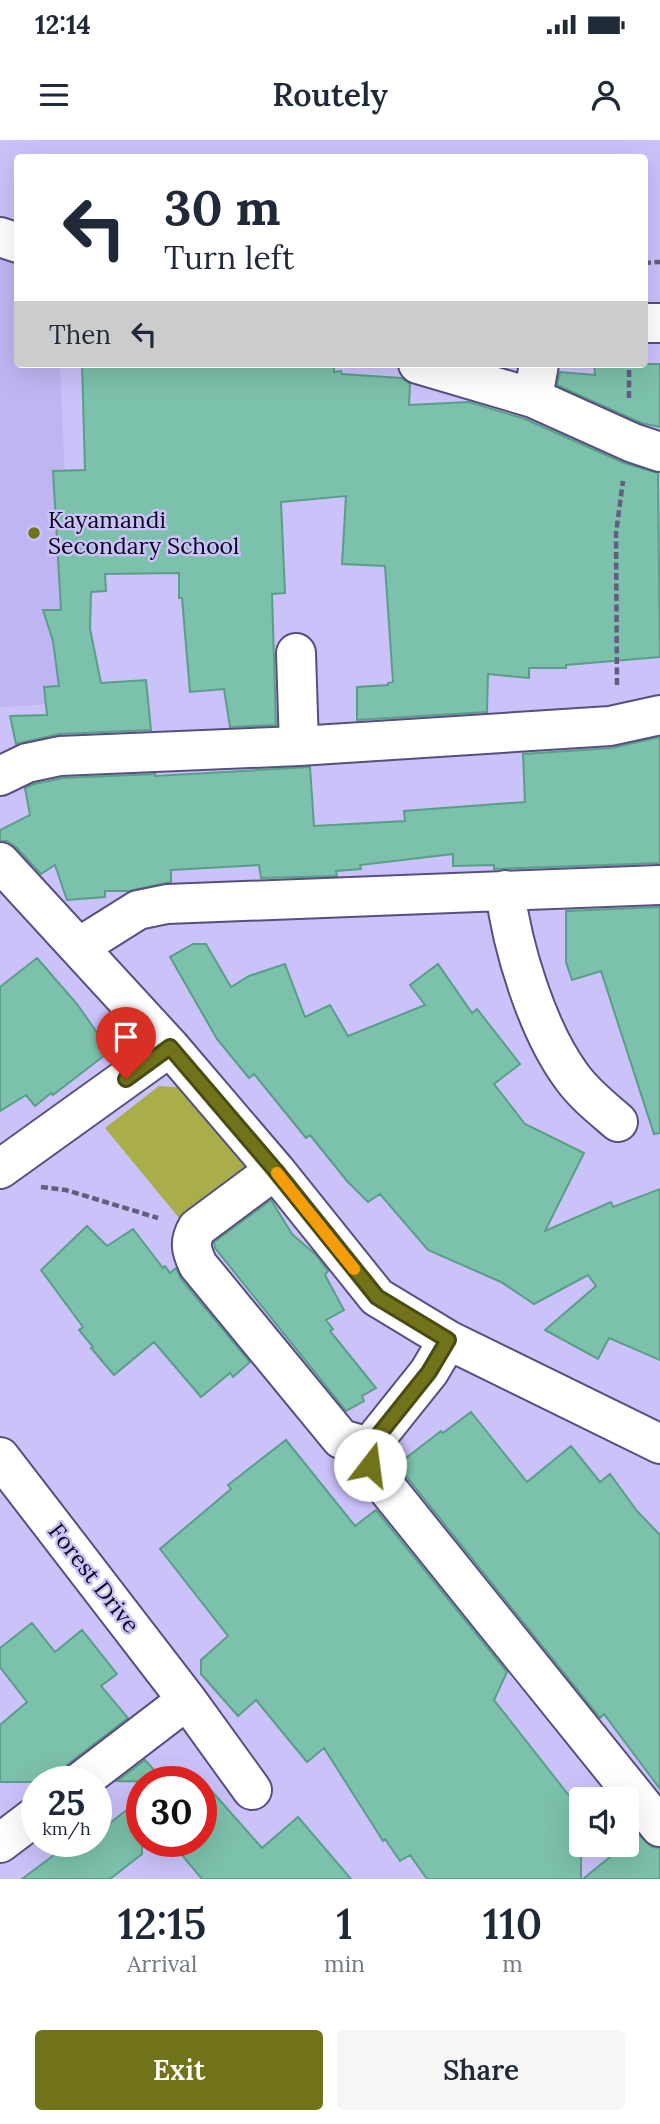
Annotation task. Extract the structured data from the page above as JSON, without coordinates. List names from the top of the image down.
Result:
{
  "streets": {
    "street": ["Forest Drive"]
  },
  "places": ["Kayamandi Secondary School"],
  "page": {
    "status": "12:14",
    "header": "Routely",
    "turn": ["30 m", "Turn left"],
    "then": "Then",
    "speed": "25 km/h",
    "limit": "30",
    "eta": [
      "12:15",
      "Arrival",
      "1",
      "min",
      "110",
      "m"
    ],
    "buttons": ["Exit", "Share"]
  }
}
